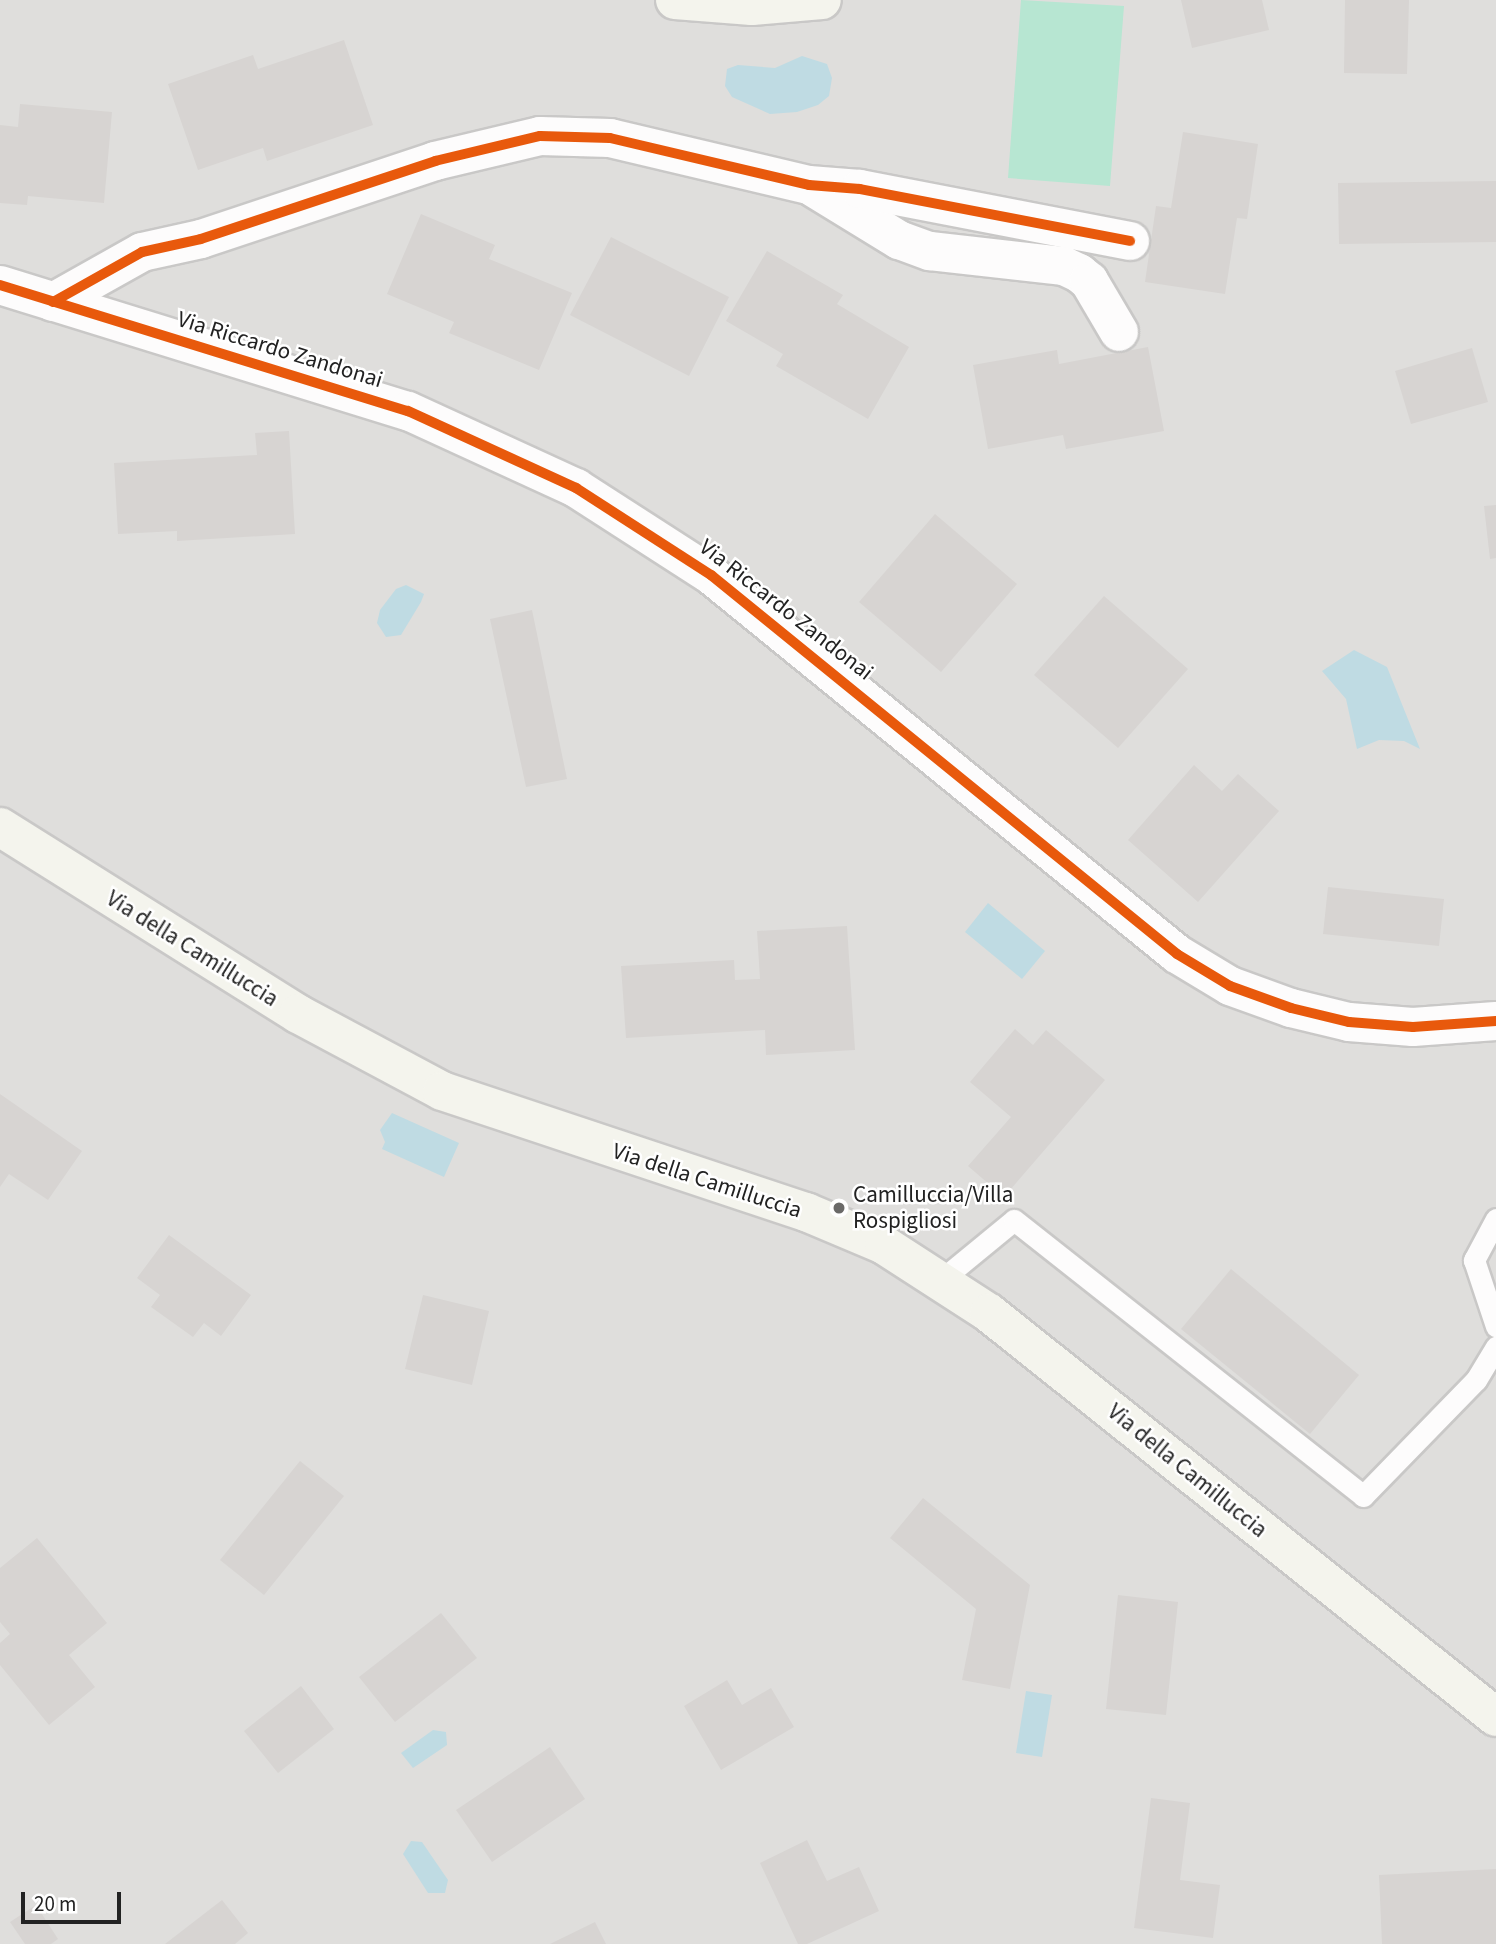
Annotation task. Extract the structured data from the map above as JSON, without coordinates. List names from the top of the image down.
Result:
{
  "streets": {
    "main road": ["Via della Camilluccia"],
    "street": ["Via Riccardo Zandonai"]
  },
  "places": ["Camilluccia/Villa Rospigliosi"],
  "scale_bar": "20 m"
}
